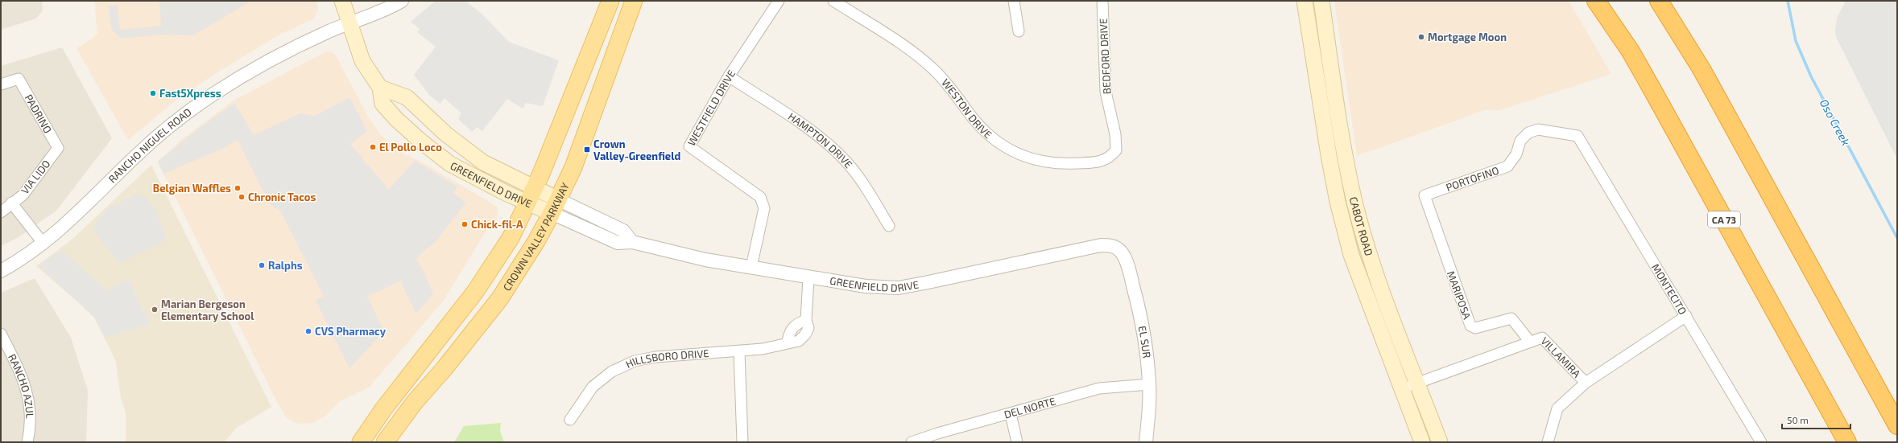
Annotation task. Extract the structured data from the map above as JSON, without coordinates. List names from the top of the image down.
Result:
{
  "streets": {
    "highway": ["CA 73"],
    "main road": ["GREENFIELD DRIVE", "CABOT ROAD", "CROWN VALLEY PARKWAY"],
    "street": [
      "BEDFORD DRIVE",
      "WESTFIELD DRIVE",
      "WESTON DRIVE",
      "PADRINO",
      "HAMPTON DRIVE",
      "RANCHO NIGUEL ROAD",
      "VIA LIDO",
      "PORTOFINO",
      "MONTECITO",
      "MARIPOSA",
      "EL SUR",
      "VILLAMIRA",
      "HILLSBORO DRIVE",
      "RANCHO AZUL",
      "DEL NORTE"
    ]
  },
  "crossings": [
    ["BEDFORD DRIVE", "WESTON DRIVE"],
    ["WESTFIELD DRIVE", "HAMPTON DRIVE"],
    ["WESTFIELD DRIVE", "GREENFIELD DRIVE"],
    ["PADRINO", "VIA LIDO"],
    ["RANCHO NIGUEL ROAD", "VIA LIDO"],
    ["RANCHO NIGUEL ROAD", "GREENFIELD DRIVE"],
    ["PORTOFINO", "MONTECITO"],
    ["PORTOFINO", "MARIPOSA"],
    ["GREENFIELD DRIVE", "CROWN VALLEY PARKWAY"],
    ["GREENFIELD DRIVE", "EL SUR"],
    ["GREENFIELD DRIVE", "HILLSBORO DRIVE"],
    ["CABOT ROAD", "VILLAMIRA"],
    ["MONTECITO", "VILLAMIRA"],
    ["MARIPOSA", "VILLAMIRA"],
    ["EL SUR", "DEL NORTE"]
  ],
  "water": ["Oso Creek"],
  "places": {
    "other": [
      "Mortgage Moon",
      "Fast5Xpress",
      "El Pollo Loco",
      "Belgian Waffles",
      "Chronic Tacos",
      "Chick-fil-A",
      "Ralphs",
      "Marian Bergeson Elementary School",
      "CVS Pharmacy"
    ],
    "transit": ["Crown Valley-Greenfield"]
  },
  "scale_bar": "50 m"
}
